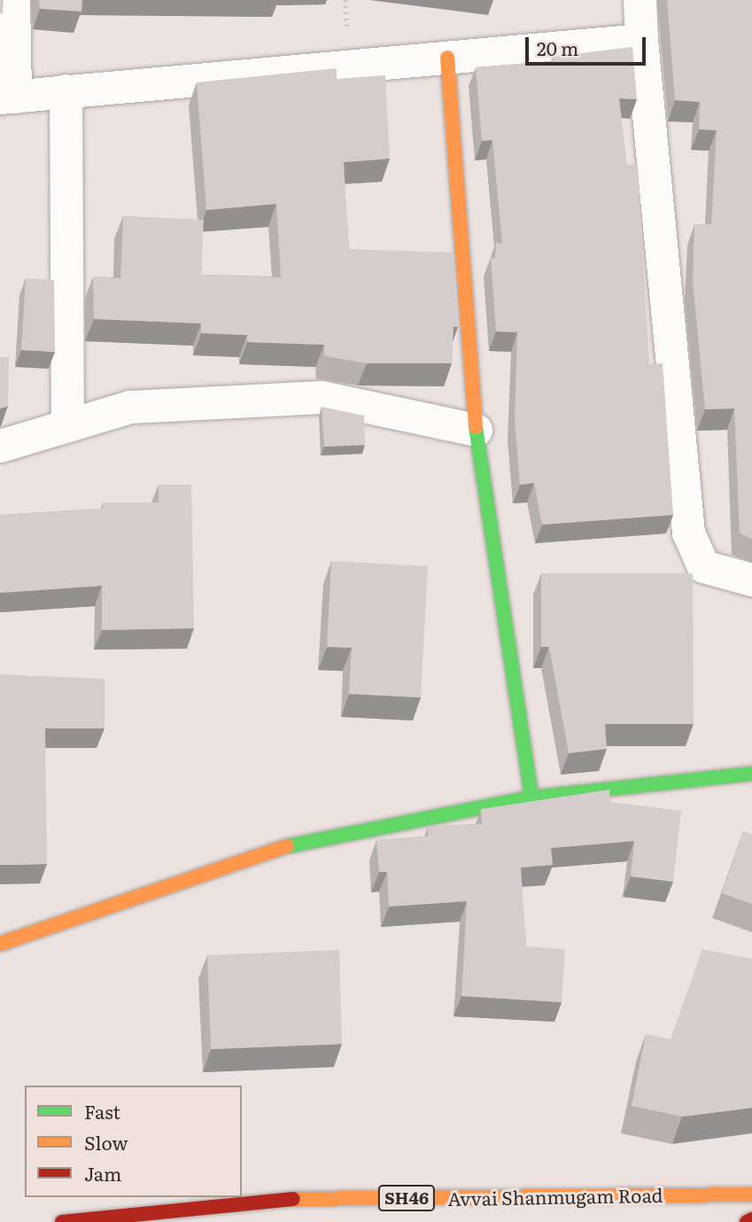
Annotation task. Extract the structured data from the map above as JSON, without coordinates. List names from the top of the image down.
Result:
{
  "streets": {
    "street": ["Avvai Shanmugam Road", "SH46"]
  },
  "legend": ["Fast", "Slow", "Jam"],
  "scale_bar": "20 m"
}
